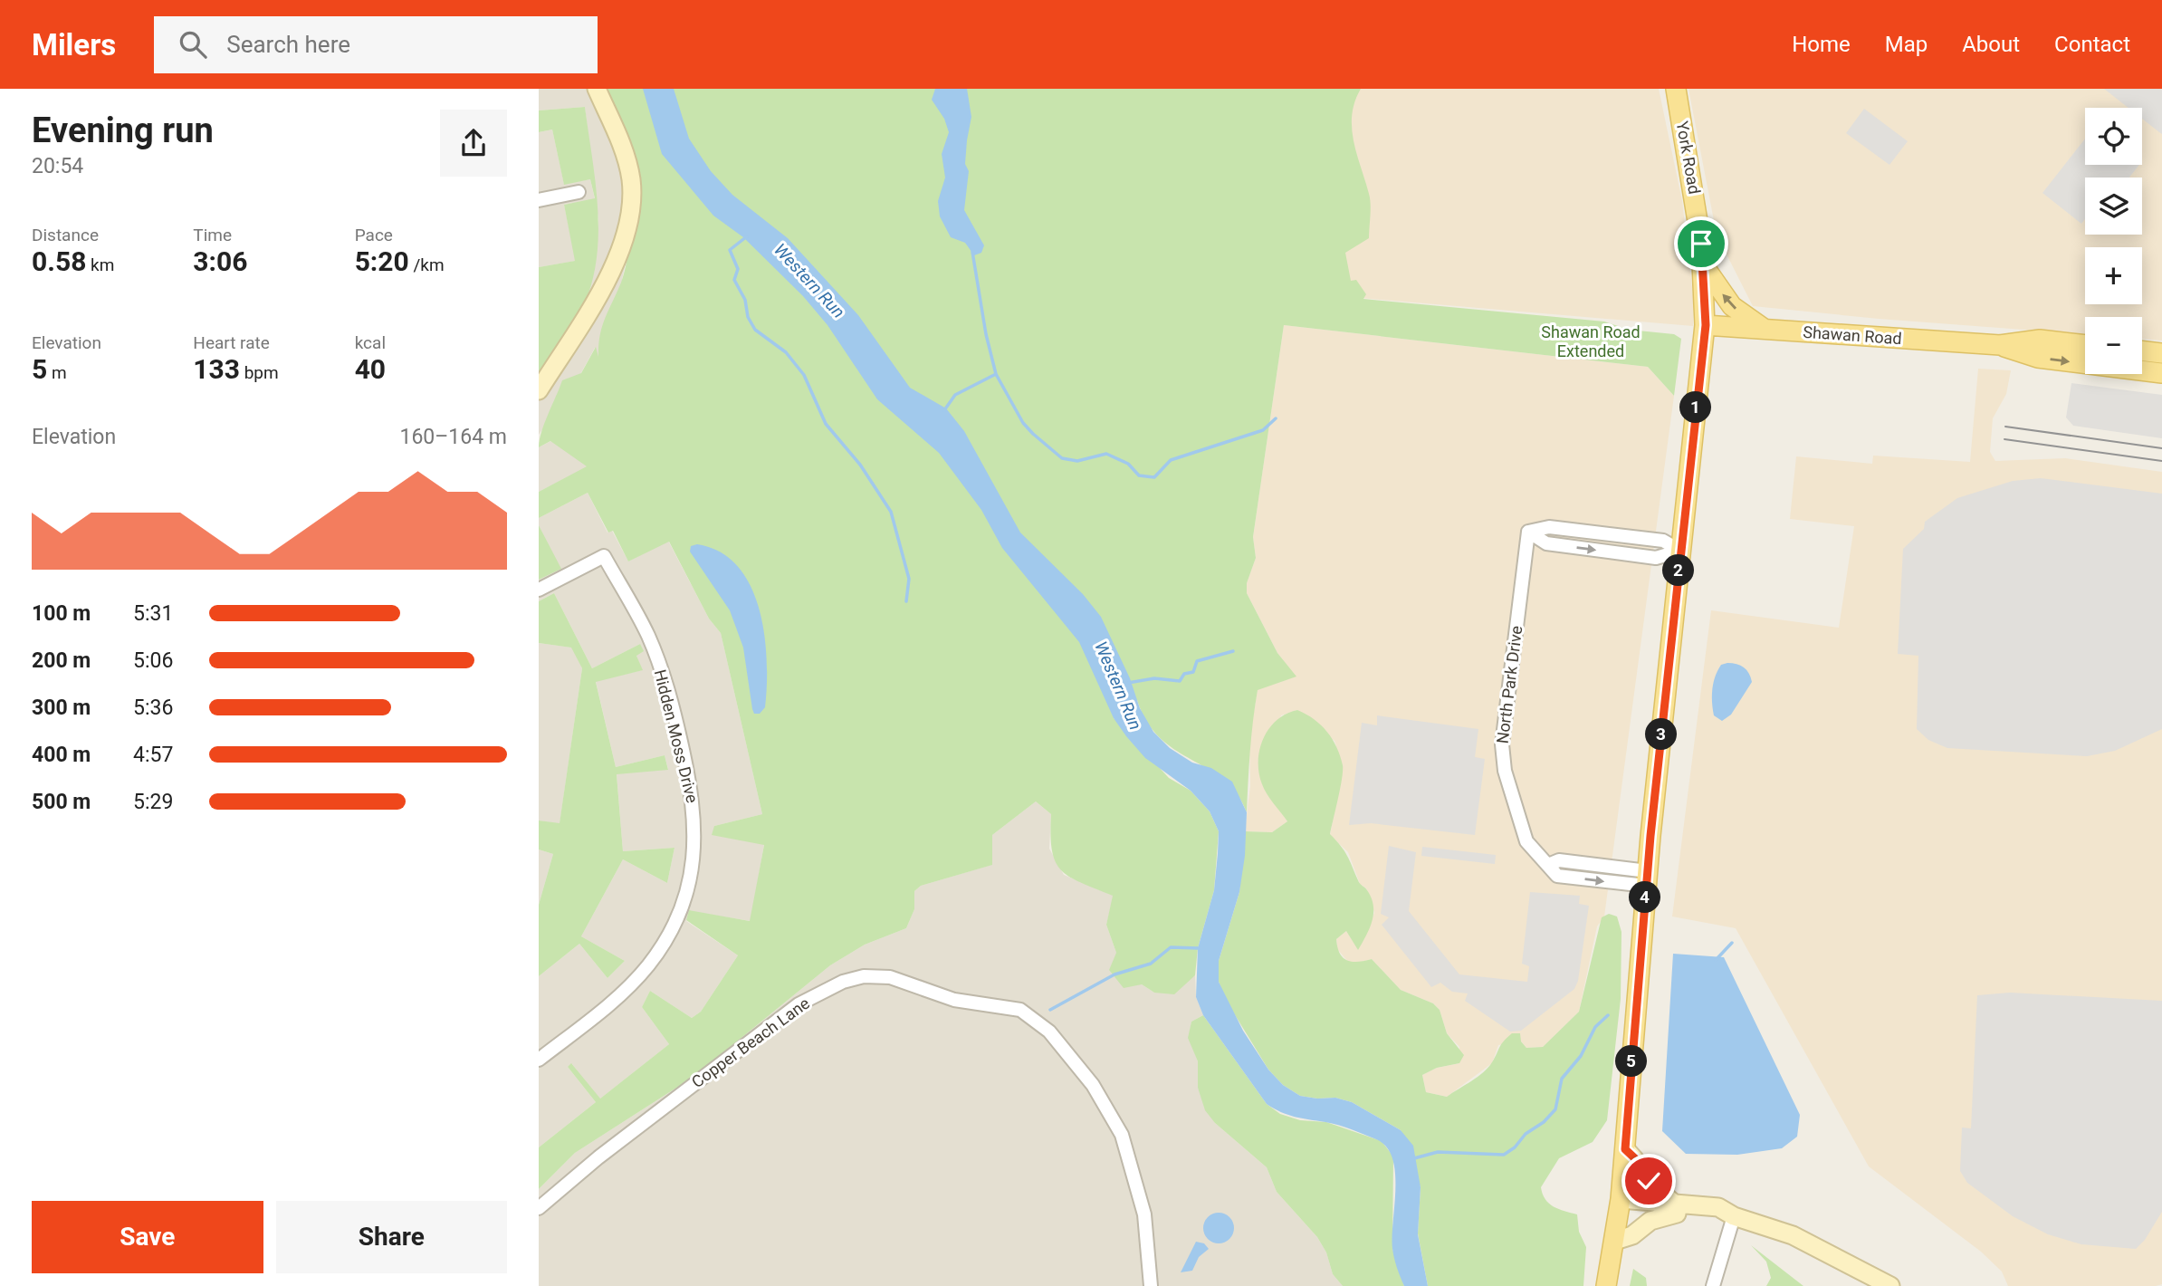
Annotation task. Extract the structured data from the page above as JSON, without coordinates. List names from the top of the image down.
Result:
{
  "streets": {
    "main road": ["York Road", "Shawan Road"],
    "street": ["North Park Drive", "Hidden Moss Drive", "Copper Beach Lane"]
  },
  "crossings": [
    ["York Road", "Shawan Road"],
    ["York Road", "North Park Drive"]
  ],
  "water": ["Western Run"],
  "parks": ["Shawan Road Extended"],
  "page": {
    "header": "Milers",
    "search": "Search here",
    "nav": [
      "Home",
      "Map",
      "About",
      "Contact"
    ],
    "heading": ["Evening run", "20:54"],
    "map_buttons": ["+", "−"],
    "stats": [
      ["Distance", "0.58 km"],
      ["Time", "3:06"],
      ["Pace", "5:20 /km"],
      ["Elevation", "5 m"],
      ["Heart rate", "133 bpm"],
      ["kcal", "40"]
    ],
    "pins": [
      "1",
      "2",
      "3",
      "4",
      "5"
    ],
    "chart": ["Elevation", "160–164 m"],
    "list": [
      {
        "name": "100 m",
        "note": "5:31"
      },
      {
        "name": "200 m",
        "note": "5:06"
      },
      {
        "name": "300 m",
        "note": "5:36"
      },
      {
        "name": "400 m",
        "note": "4:57"
      },
      {
        "name": "500 m",
        "note": "5:29"
      }
    ],
    "buttons": ["Save", "Share"]
  }
}
